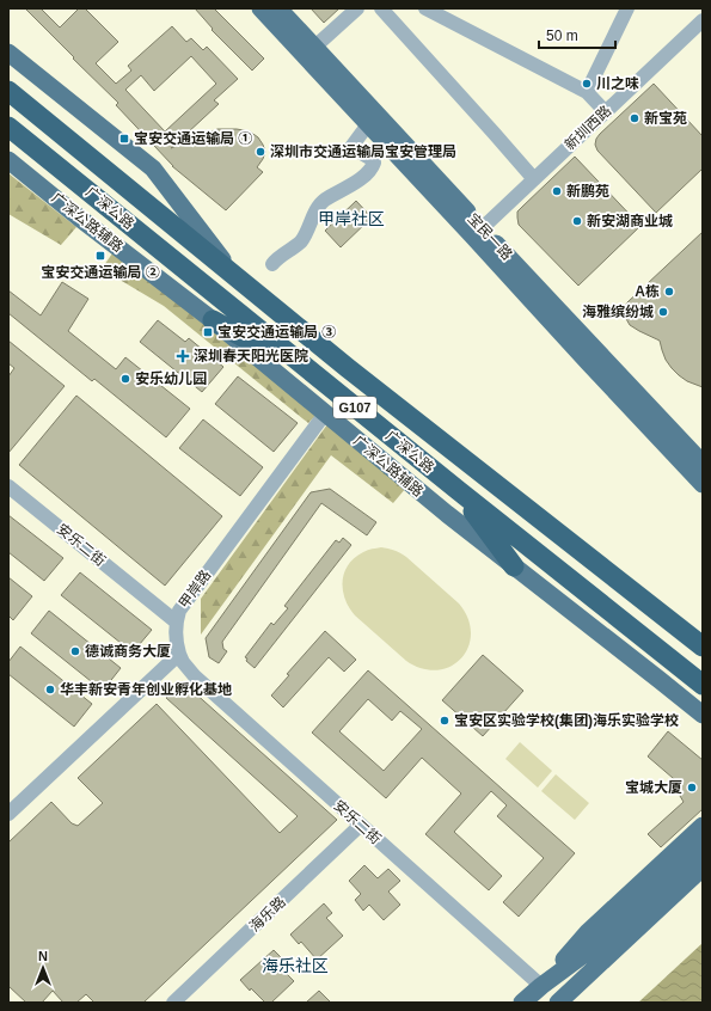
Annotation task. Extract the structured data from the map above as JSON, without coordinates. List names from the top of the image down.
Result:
{
  "streets": {
    "highway": ["广深公路", "G107"],
    "main road": ["广深公路辅路", "宝民一路"],
    "street": [
      "新圳西路",
      "安乐二街",
      "甲岸路",
      "海乐路"
    ]
  },
  "crossings": [
    ["新圳西路", "宝民一路"],
    ["广深公路辅路", "甲岸路"],
    ["安乐二街", "甲岸路"],
    ["安乐二街", "海乐路"]
  ],
  "districts": ["甲岸社区", "海乐社区"],
  "places": {
    "other": [
      "川之味",
      "新宝苑",
      "深圳市交通运输局宝安管理局",
      "新鹏苑",
      "新安湖商业城",
      "A栋",
      "海雅缤纷城",
      "安乐幼儿园",
      "德诚商务大厦",
      "华丰新安青年创业孵化基地",
      "宝安区实验学校(集团)海乐实验学校",
      "宝城大厦"
    ],
    "transit": ["宝安交通运输局 ①", "宝安交通运输局 ②", "宝安交通运输局 ③"],
    "health": ["深圳春天阳光医院"]
  },
  "scale_bar": "50 m",
  "north": "top"
}
